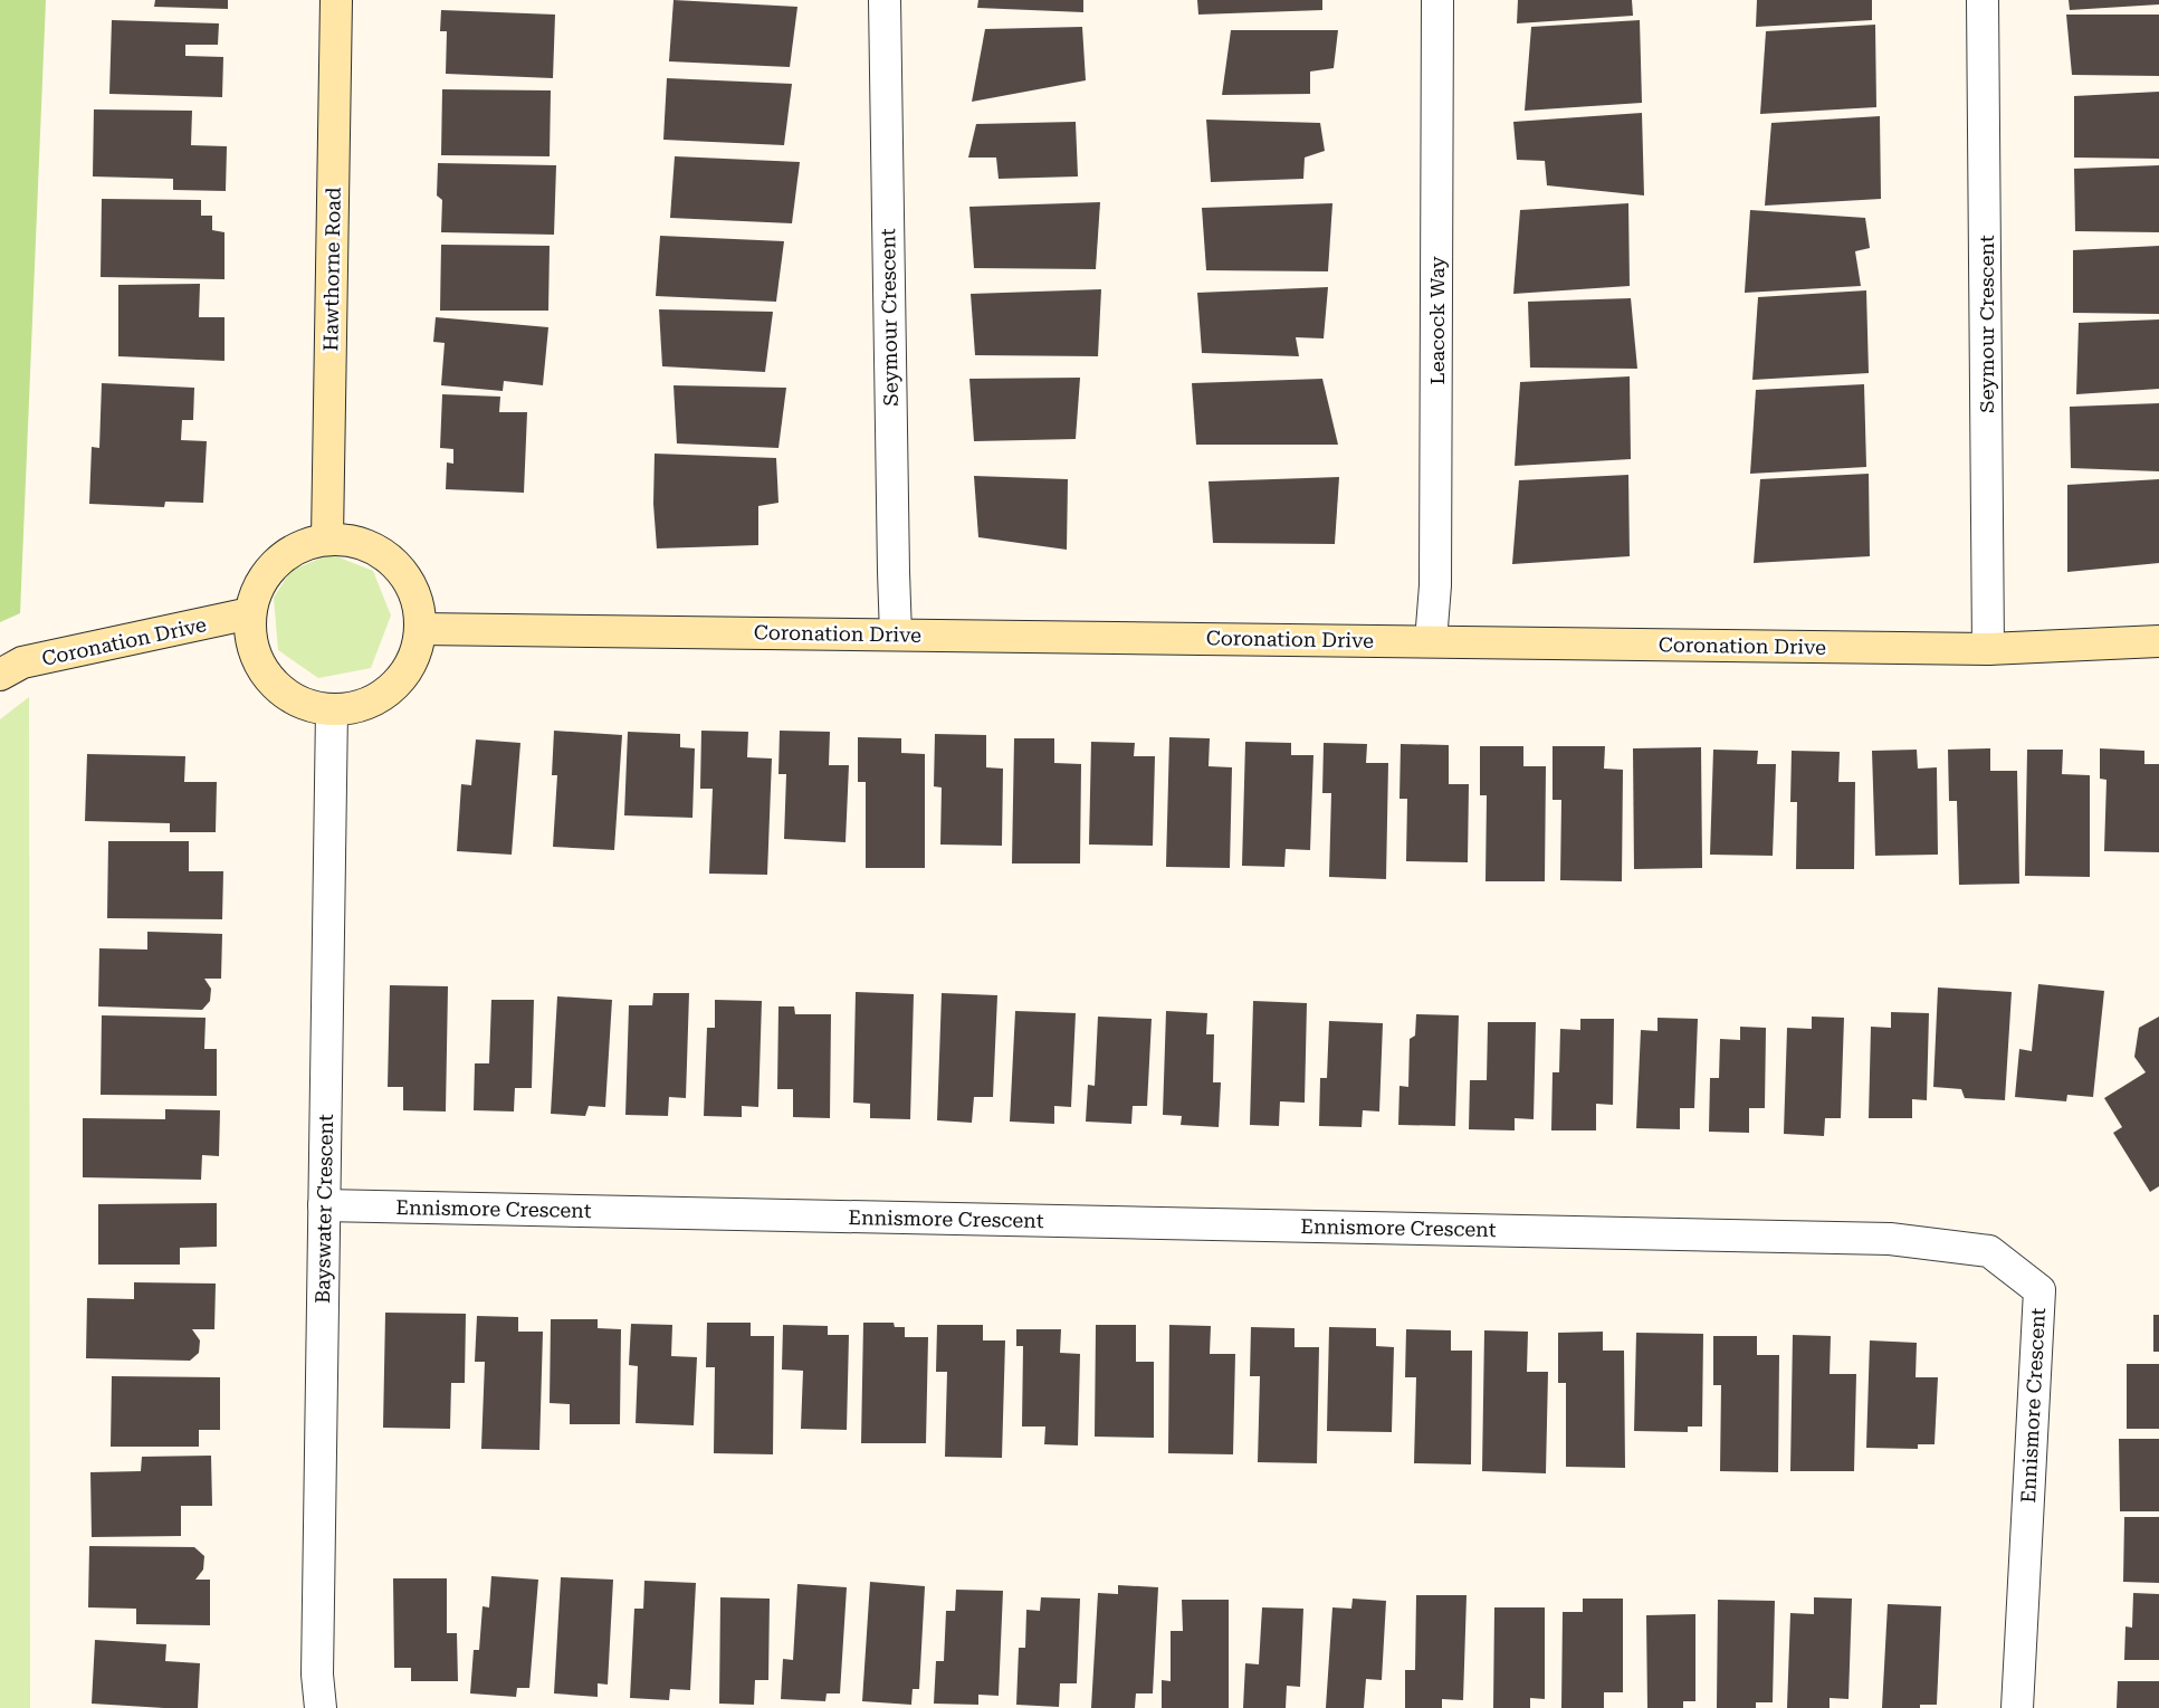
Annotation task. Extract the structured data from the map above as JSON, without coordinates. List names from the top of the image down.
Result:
{
  "streets": {
    "street": [
      "Hawthorne Road",
      "Seymour Crescent",
      "Leacock Way",
      "Coronation Drive",
      "Bayswater Crescent",
      "Ennismore Crescent"
    ]
  },
  "crossings": [
    ["Hawthorne Road", "Coronation Drive"],
    ["Hawthorne Road", "Bayswater Crescent"],
    ["Seymour Crescent", "Coronation Drive"],
    ["Leacock Way", "Coronation Drive"],
    ["Coronation Drive", "Bayswater Crescent"],
    ["Bayswater Crescent", "Ennismore Crescent"]
  ]
}
